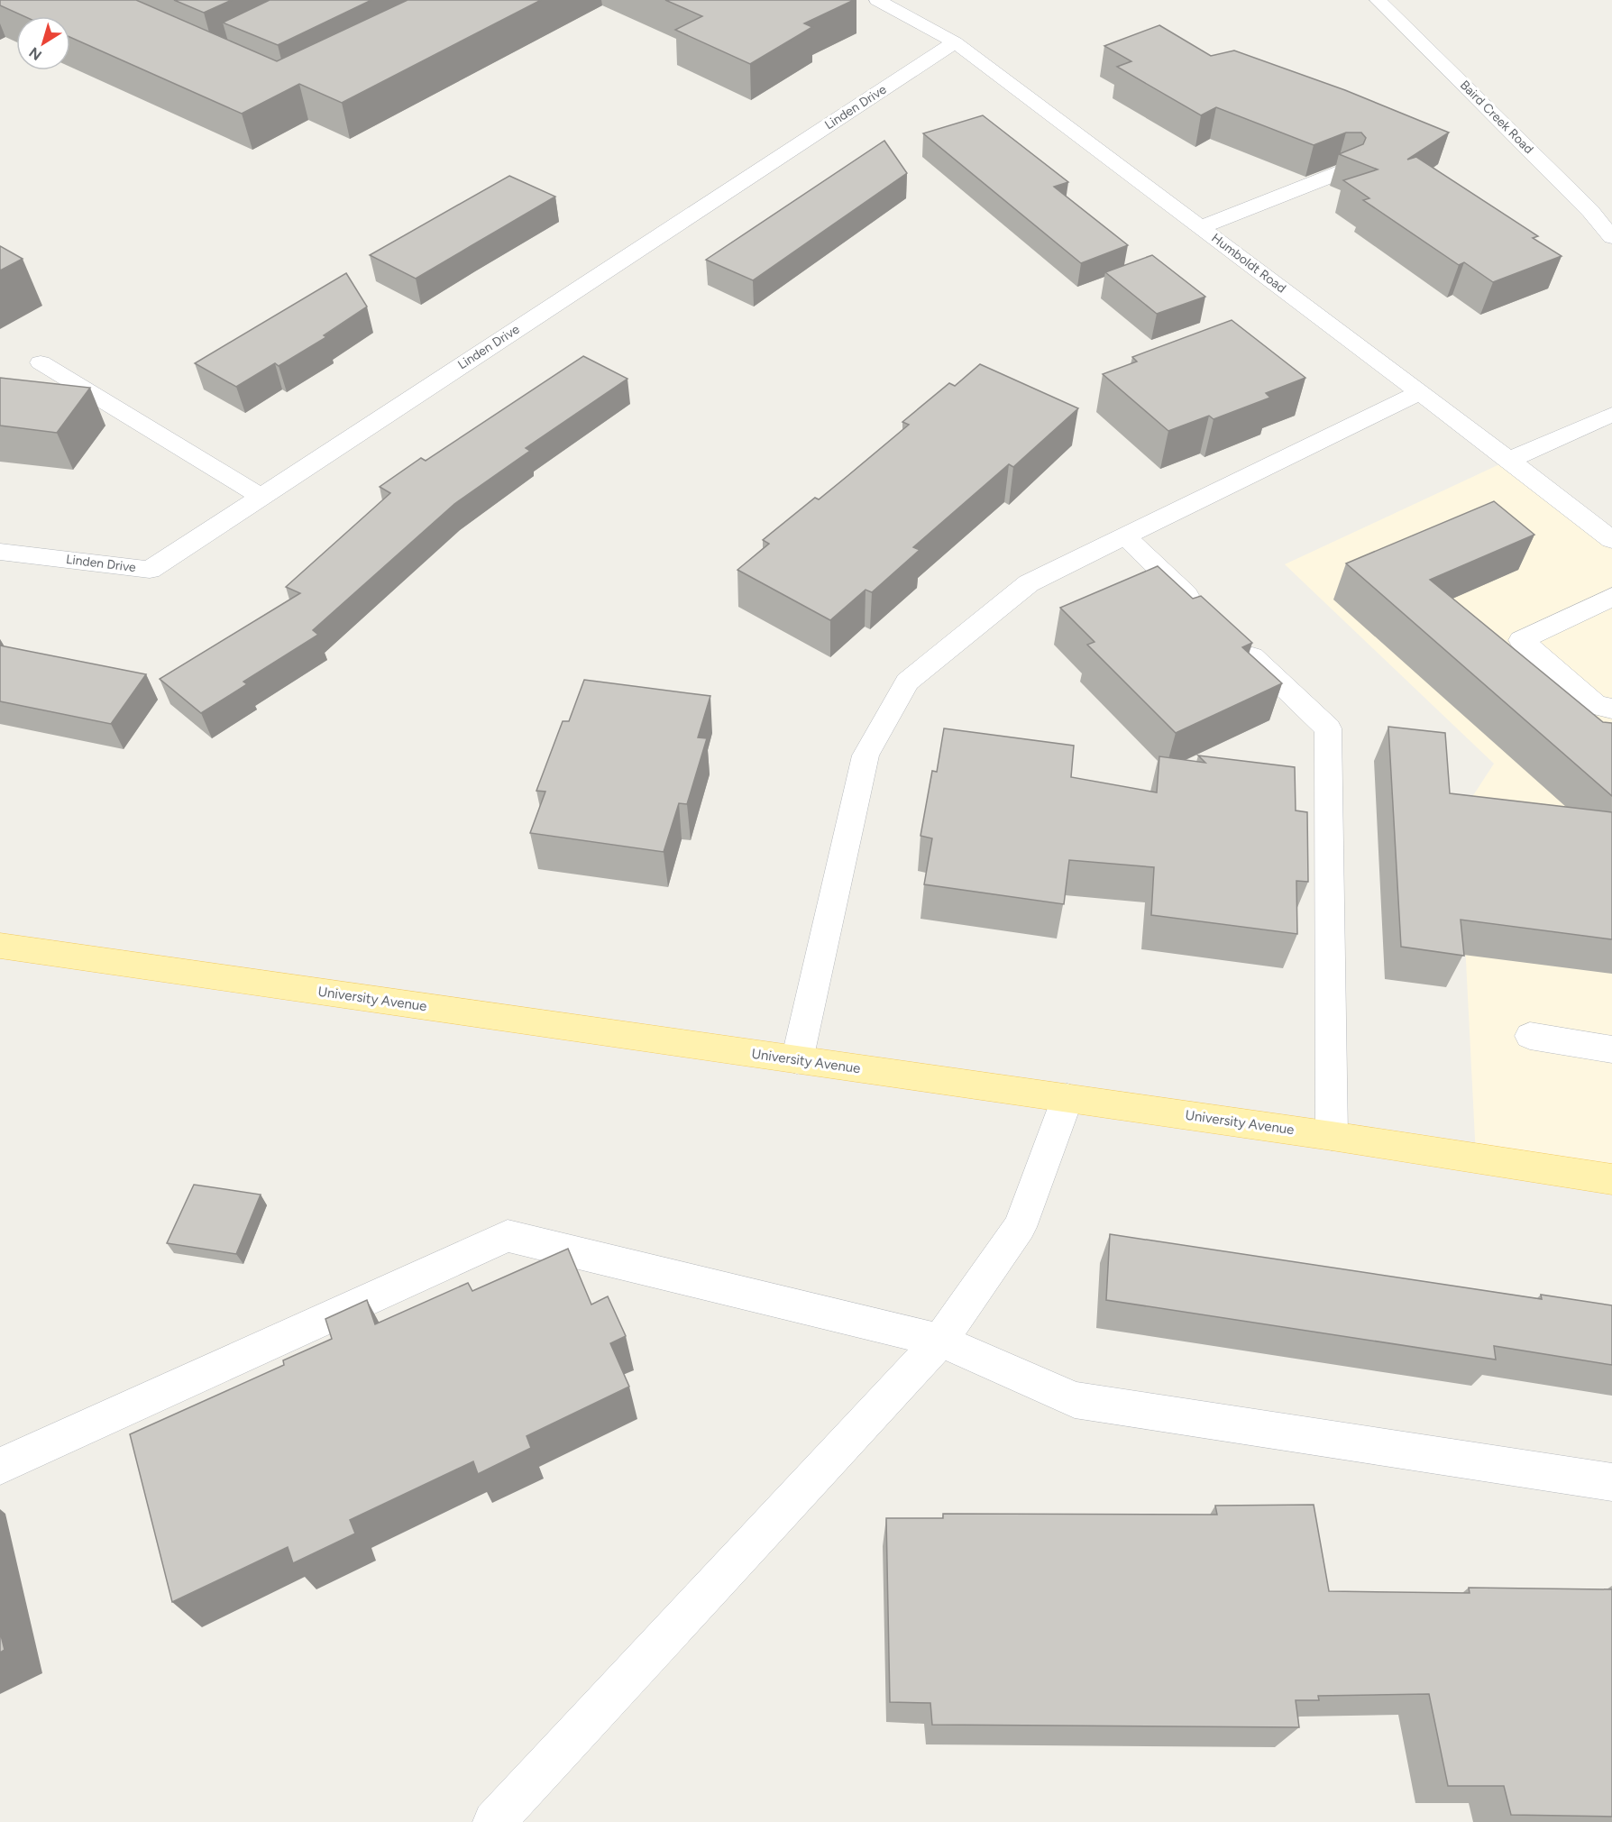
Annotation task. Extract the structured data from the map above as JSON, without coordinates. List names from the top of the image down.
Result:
{
  "streets": {
    "main road": ["University Avenue"],
    "street": ["Linden Drive", "Baird Creek Road", "Humboldt Road"]
  },
  "crossings": [
    ["Linden Drive", "Humboldt Road"]
  ],
  "north": "bottom left"
}
